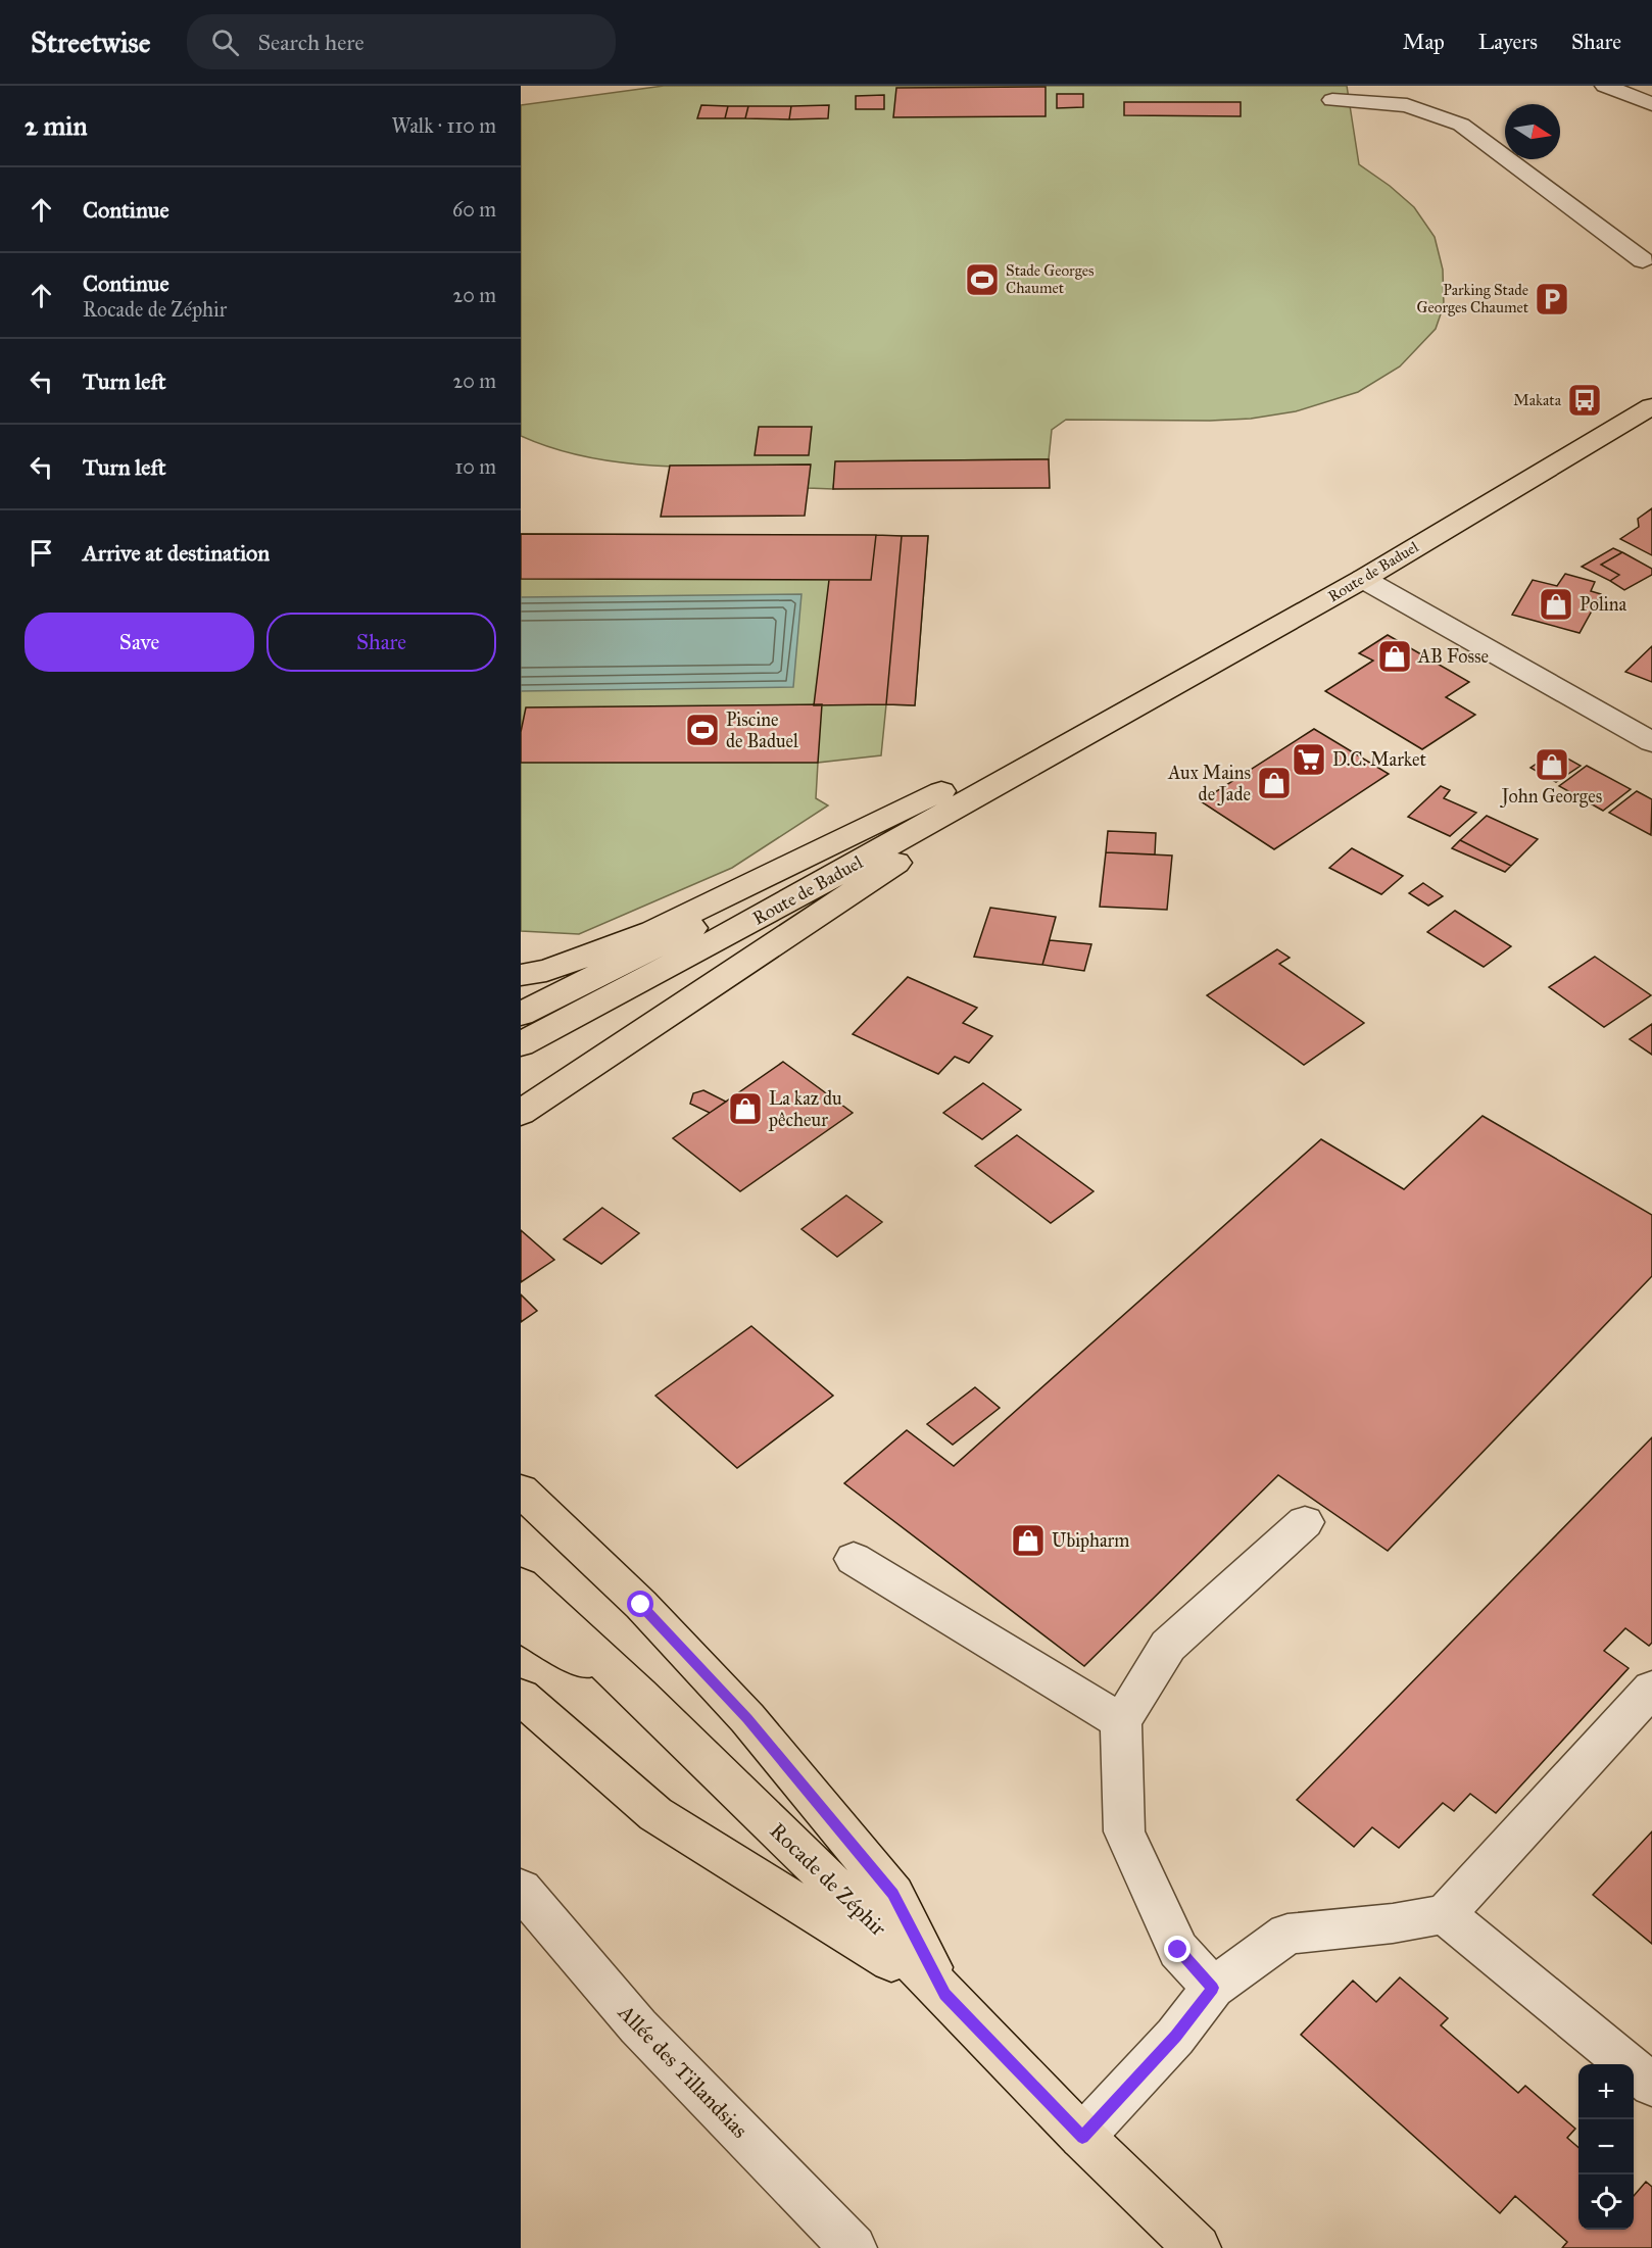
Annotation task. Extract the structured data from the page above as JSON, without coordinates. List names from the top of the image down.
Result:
{
  "streets": {
    "main road": ["Route de Baduel", "Rocade de Zéphir"],
    "street": ["Allée des Tillandsias"]
  },
  "places": {
    "sports": ["Stade Georges Chaumet", "Piscine de Baduel"],
    "parking": ["Parking Stade Georges Chaumet"],
    "bus stop": ["Makata"],
    "shop": [
      "Polina",
      "AB Fosse",
      "John Georges",
      "Aux Mains de Jade",
      "La kaz du pêcheur",
      "Ubipharm"
    ],
    "supermarket": ["D.C. Market"]
  },
  "north": "right",
  "page": {
    "header": "Streetwise",
    "search": "Search here",
    "nav": ["Map", "Layers", "Share"],
    "heading": ["2 min", "Walk · 110 m"],
    "list": [
      ["Continue", "60 m"],
      ["Continue", "Rocade de Zéphir", "20 m"],
      ["Turn left", "20 m"],
      ["Turn left", "10 m"],
      "Arrive at destination"
    ],
    "buttons": ["Save", "Share"],
    "map_buttons": ["+", "−"]
  }
}
